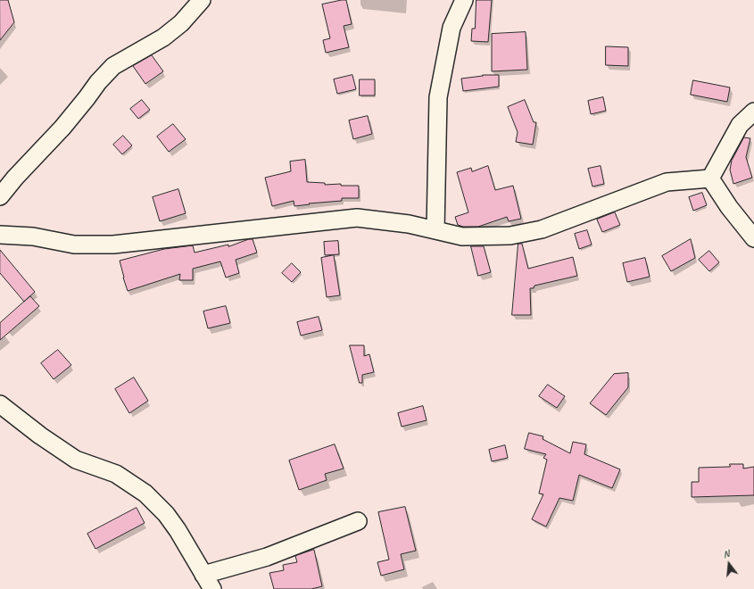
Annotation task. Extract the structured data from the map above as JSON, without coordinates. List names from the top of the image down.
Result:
{
  "north": "top"
}
